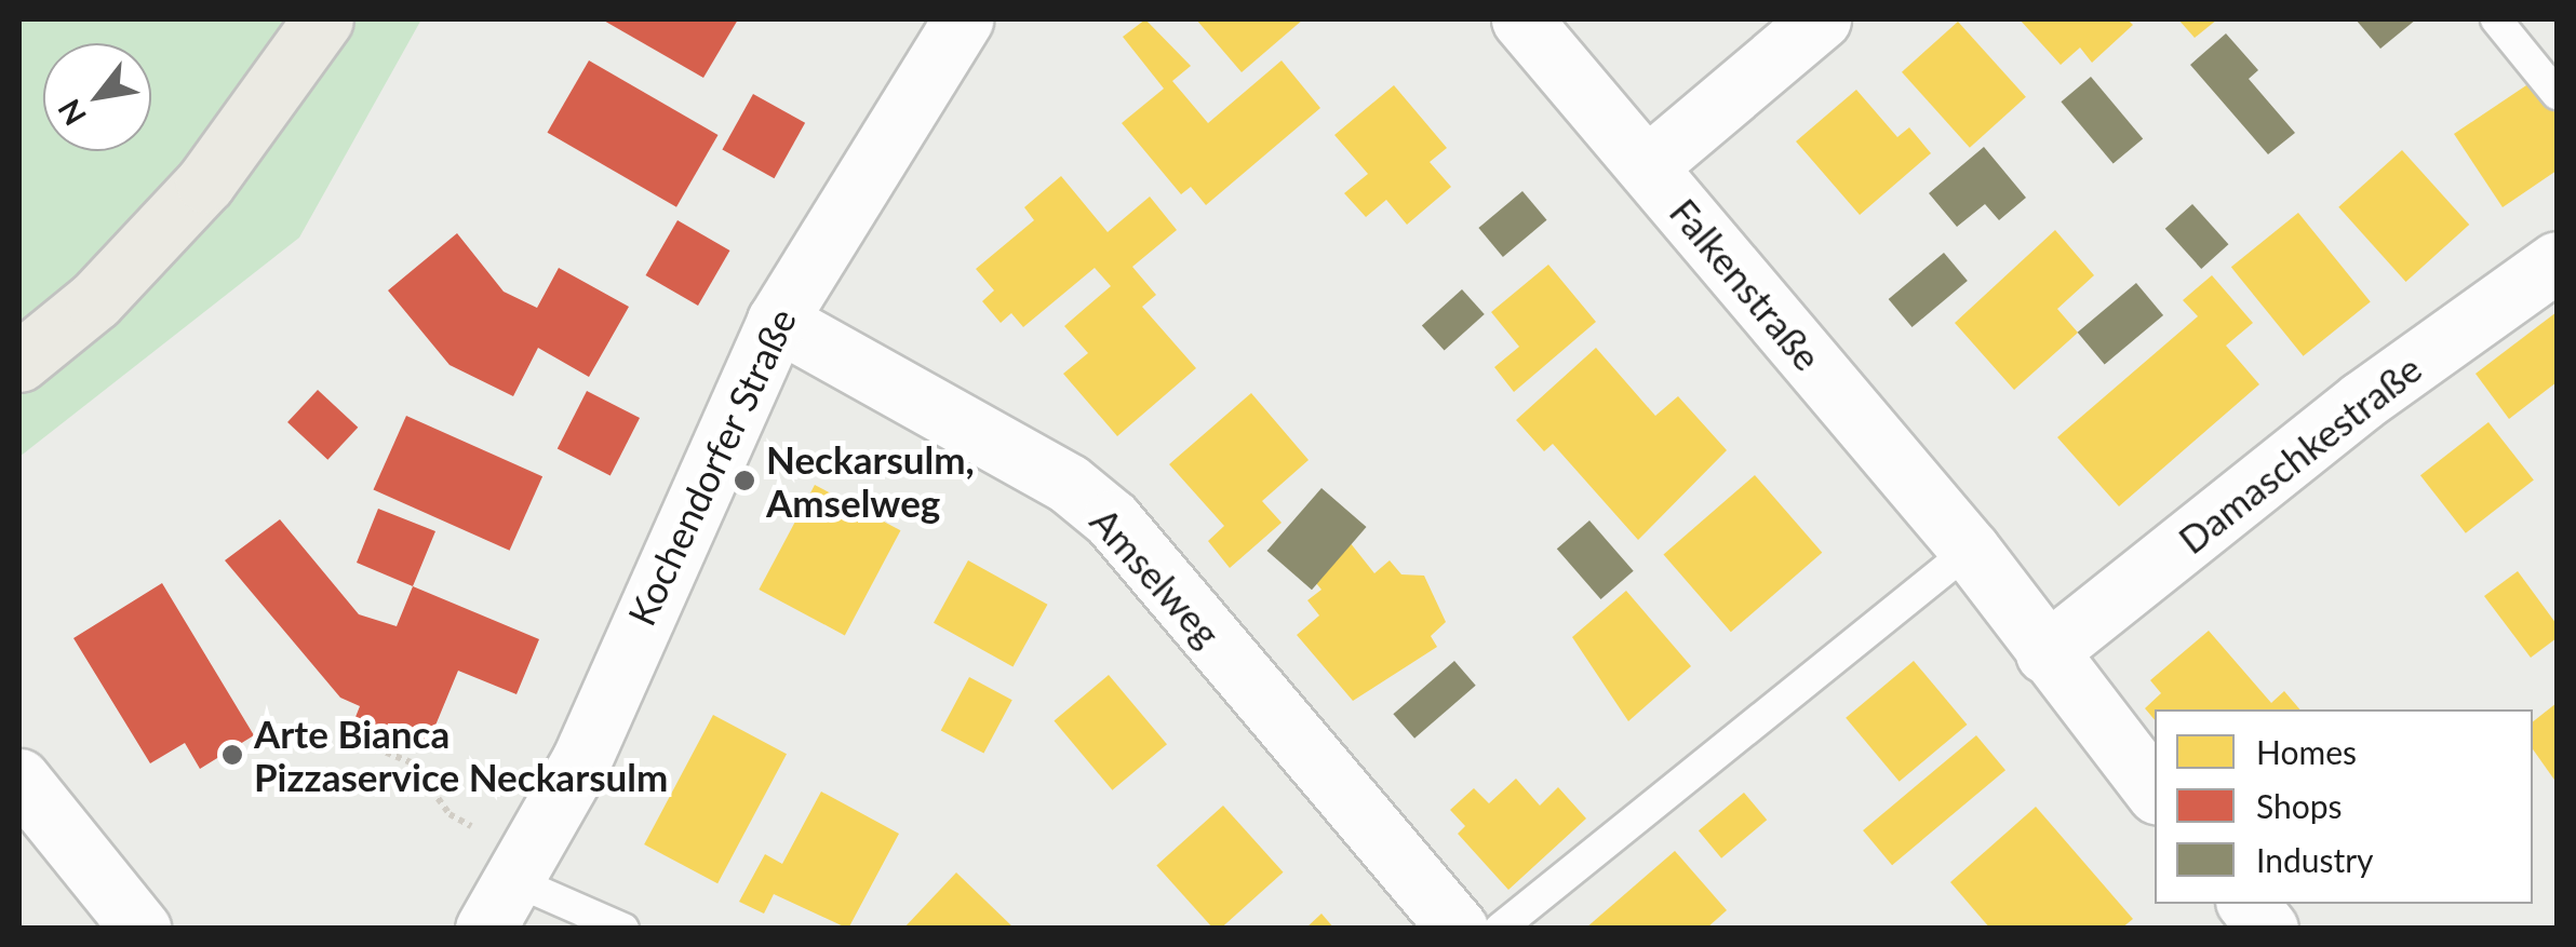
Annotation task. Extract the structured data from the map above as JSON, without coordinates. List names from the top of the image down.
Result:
{
  "streets": {
    "street": [
      "Falkenstraße",
      "Damaschkestraße",
      "Kochendorfer Straße",
      "Amselweg"
    ]
  },
  "crossings": [
    ["Falkenstraße", "Damaschkestraße"],
    ["Kochendorfer Straße", "Amselweg"]
  ],
  "places": ["Neckarsulm, Amselweg", "Arte Bianca Pizzaservice Neckarsulm"],
  "legend": ["Homes", "Shops", "Industry"],
  "north": "bottom left"
}
